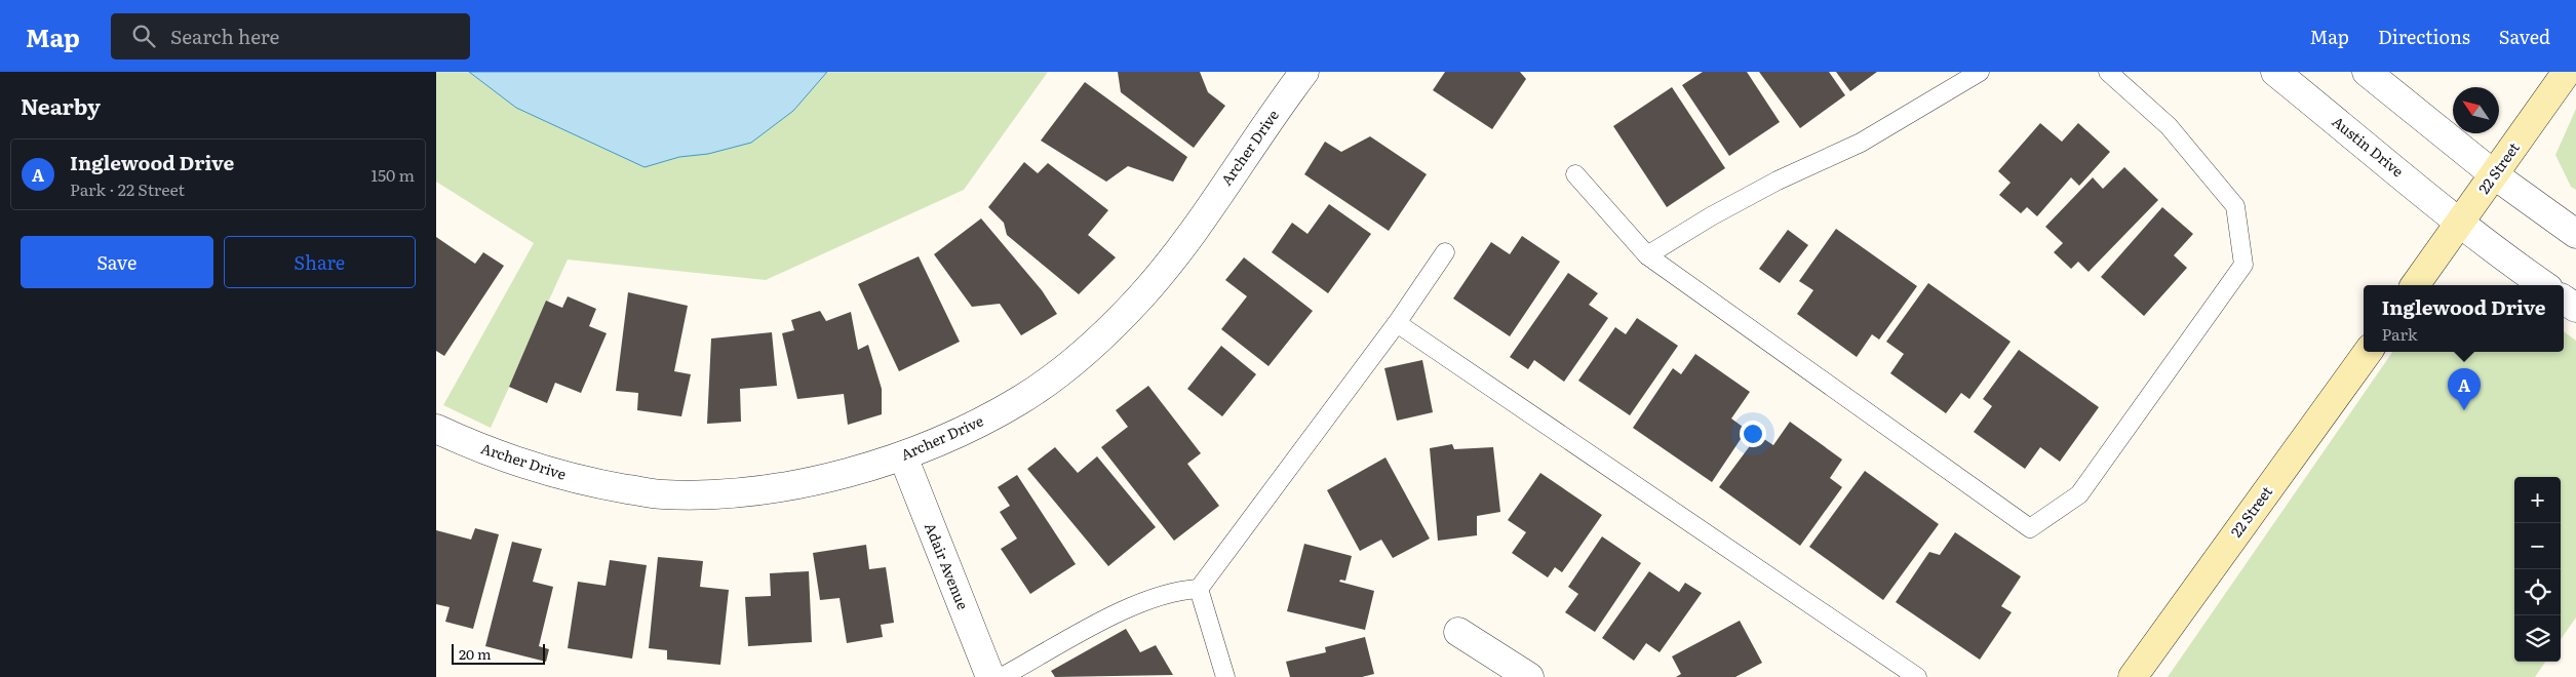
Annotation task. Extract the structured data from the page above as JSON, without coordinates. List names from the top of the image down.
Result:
{
  "streets": {
    "main road": ["22 Street"],
    "street": ["Austin Drive", "Archer Drive", "Adair Avenue"]
  },
  "crossings": [
    ["Austin Drive", "22 Street"],
    ["Archer Drive", "Adair Avenue"]
  ],
  "scale_bar": "20 m",
  "north": "top left",
  "page": {
    "header": "Map",
    "search": "Search here",
    "nav": ["Map", "Directions", "Saved"],
    "heading": "Nearby",
    "list": [
      {
        "mark": "A",
        "name": "Inglewood Drive",
        "note": "Park · 22 Street",
        "value": "150 m"
      }
    ],
    "buttons": ["Save", "Share"],
    "popup": ["Inglewood Drive", "Park"],
    "pins": "A",
    "map_buttons": ["+", "−"],
    "scale": "20 m"
  }
}
